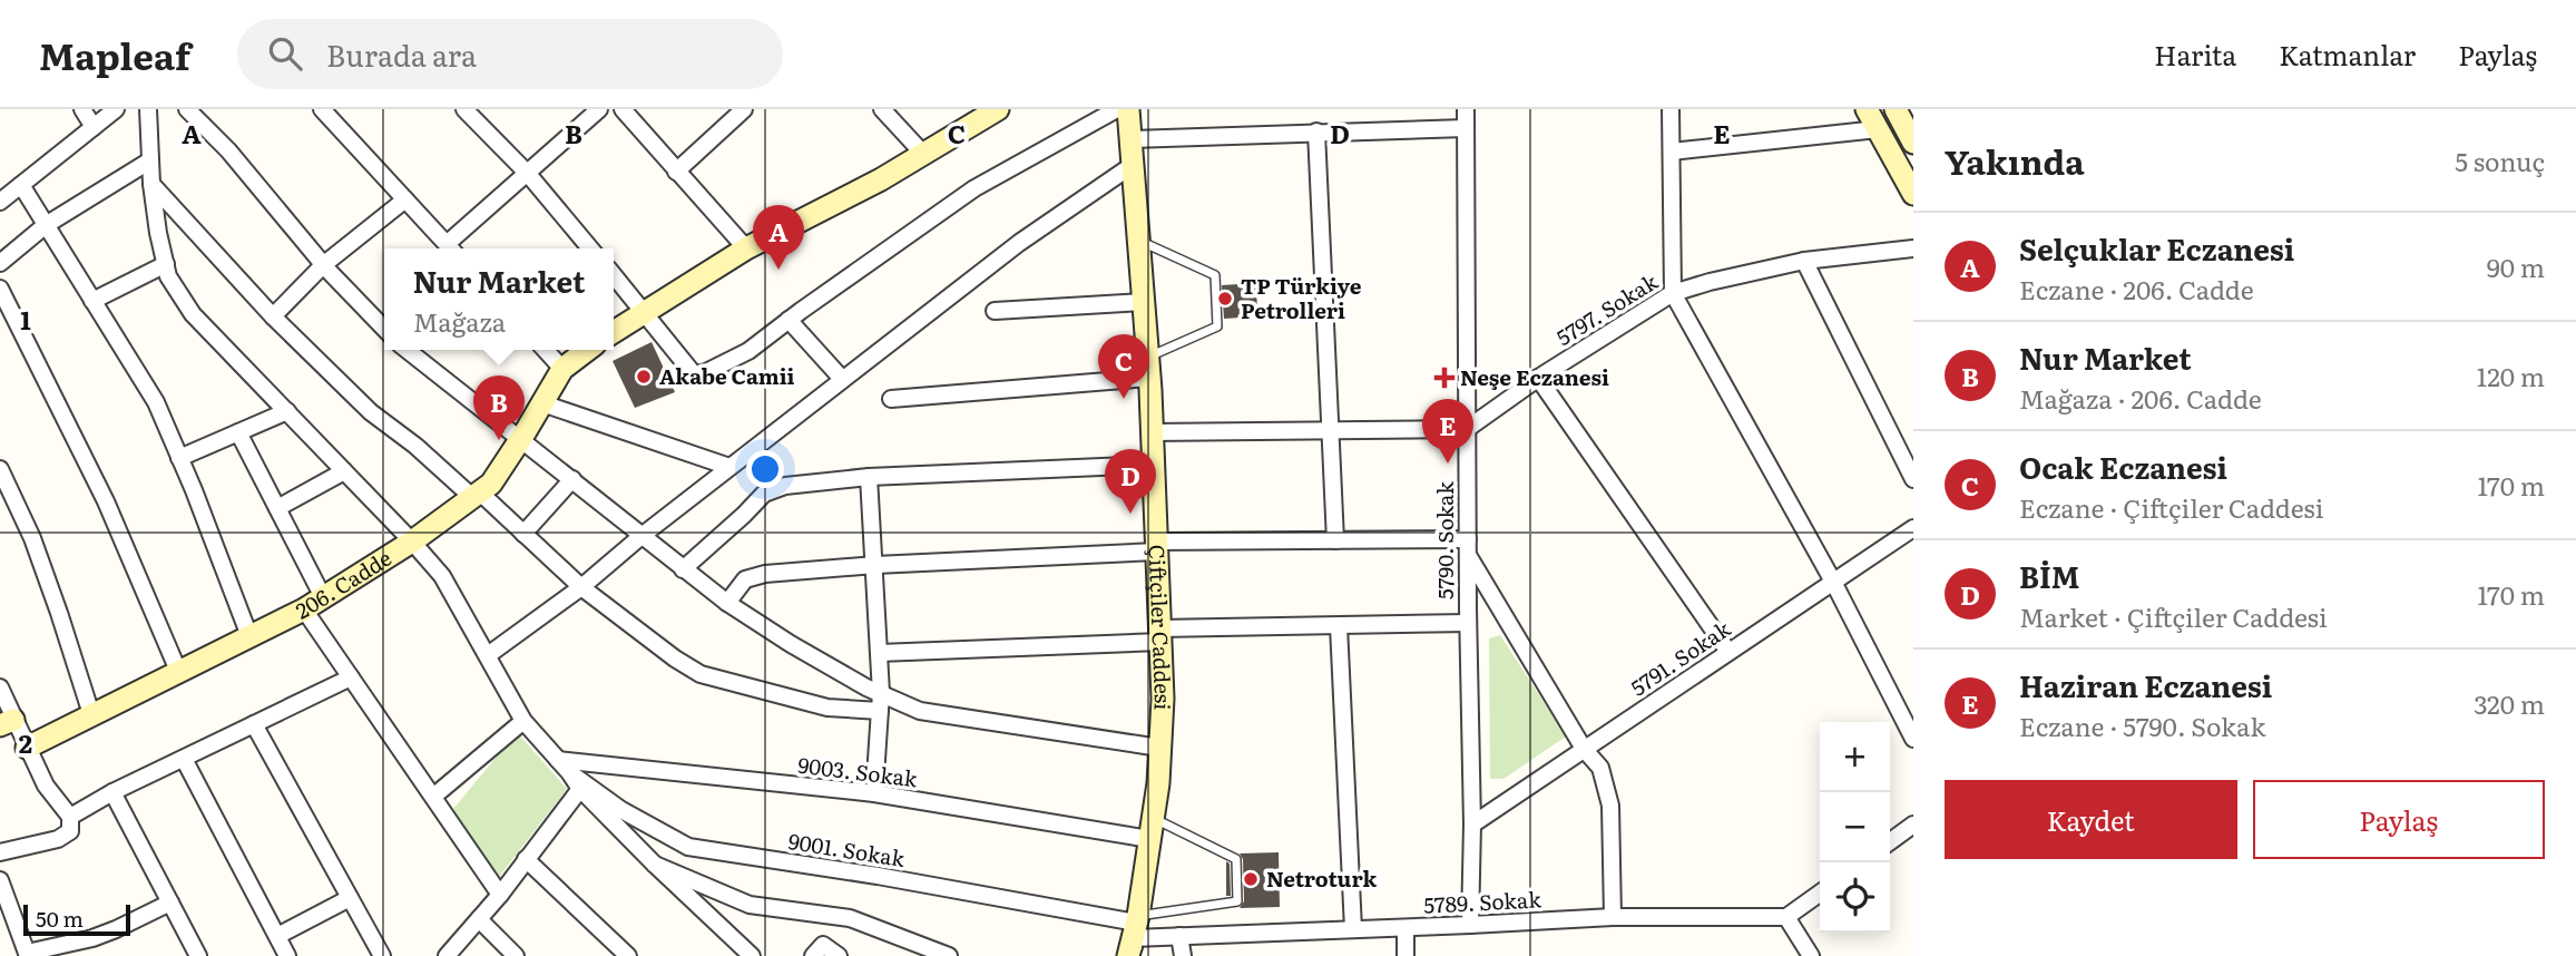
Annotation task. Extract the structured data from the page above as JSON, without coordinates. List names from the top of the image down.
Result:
{
  "streets": {
    "street": [
      "5797. Sokak",
      "5790. Sokak",
      "206. Cadde",
      "Çiftçiler Caddesi",
      "5791. Sokak",
      "9003. Sokak",
      "9001. Sokak",
      "5789. Sokak"
    ]
  },
  "crossings": [
    ["5797. Sokak", "5790. Sokak"],
    ["5790. Sokak", "5791. Sokak"],
    ["5790. Sokak", "5789. Sokak"],
    ["Çiftçiler Caddesi", "9003. Sokak"],
    ["Çiftçiler Caddesi", "9001. Sokak"],
    ["Çiftçiler Caddesi", "5789. Sokak"],
    ["9003. Sokak", "9001. Sokak"],
    ["9001. Sokak", "5789. Sokak"]
  ],
  "places": {
    "other": ["TP Türkiye Petrolleri", "Akabe Camii", "Netroturk"],
    "health": ["Neşe Eczanesi"]
  },
  "scale_bar": "50 m",
  "page": {
    "header": "Mapleaf",
    "search": "Burada ara",
    "nav": ["Harita", "Katmanlar", "Paylaş"],
    "heading": ["Yakında", "5 sonuç"],
    "pins": [
      "A",
      "C",
      "B",
      "E",
      "D"
    ],
    "list": [
      {
        "mark": "A",
        "name": "Selçuklar Eczanesi",
        "note": "Eczane · 206. Cadde",
        "value": "90 m"
      },
      {
        "mark": "B",
        "name": "Nur Market",
        "note": "Mağaza · 206. Cadde",
        "value": "120 m"
      },
      {
        "mark": "C",
        "name": "Ocak Eczanesi",
        "note": "Eczane · Çiftçiler Caddesi",
        "value": "170 m"
      },
      {
        "mark": "D",
        "name": "BİM",
        "note": "Market · Çiftçiler Caddesi",
        "value": "170 m"
      },
      {
        "mark": "E",
        "name": "Haziran Eczanesi",
        "note": "Eczane · 5790. Sokak",
        "value": "320 m"
      }
    ],
    "popup": ["Nur Market", "Mağaza"],
    "map_buttons": ["+", "−"],
    "buttons": ["Kaydet", "Paylaş"],
    "scale": "50 m"
  },
  "grid": {
    "columns": [
      "A",
      "B",
      "C",
      "D",
      "E"
    ],
    "rows": ["1", "2"]
  }
}
